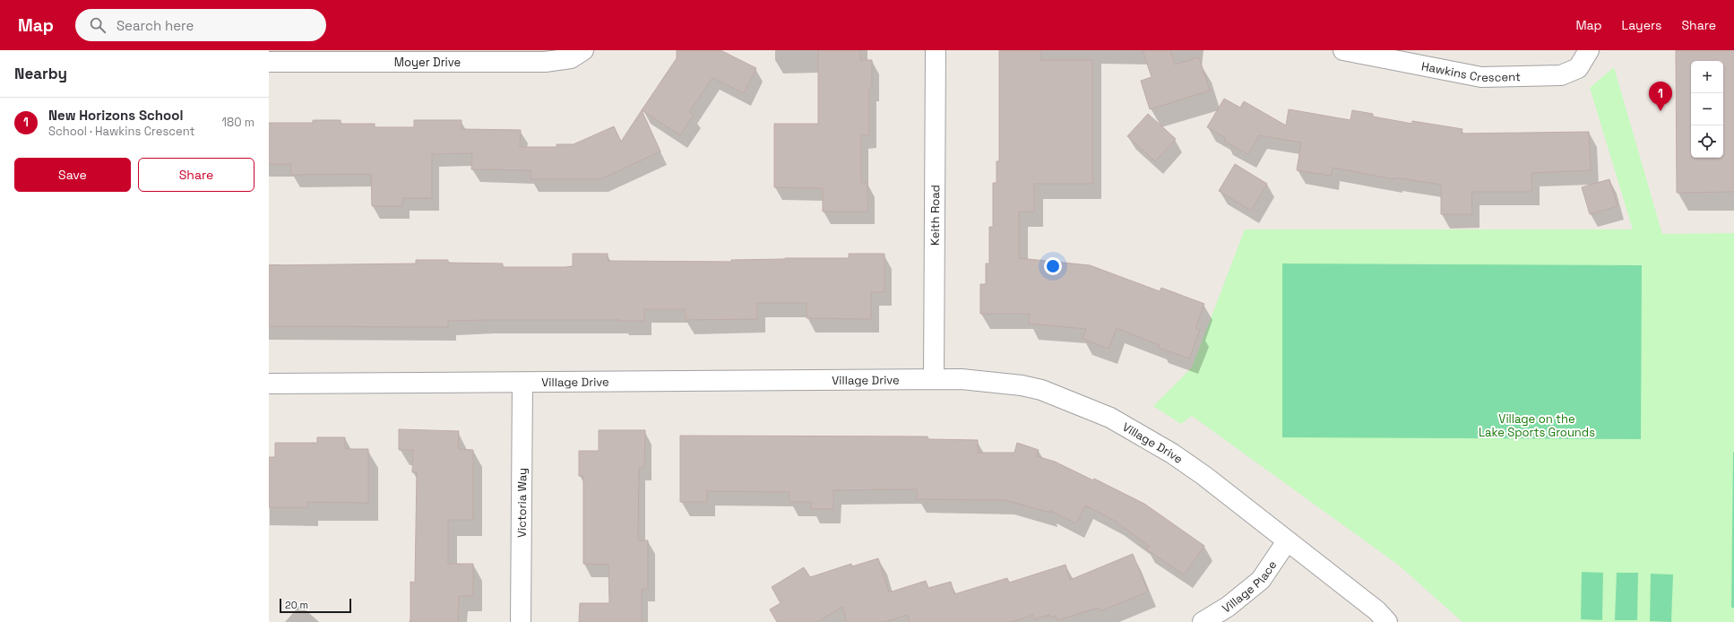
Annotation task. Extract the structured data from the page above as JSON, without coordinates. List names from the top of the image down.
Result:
{
  "streets": {
    "street": [
      "Moyer Drive",
      "Hawkins Crescent",
      "Keith Road",
      "Village Drive",
      "Victoria Way",
      "Village Place"
    ]
  },
  "crossings": [
    ["Keith Road", "Village Drive"],
    ["Village Drive", "Victoria Way"],
    ["Village Drive", "Village Place"]
  ],
  "parks": ["Village on the Lake Sports Grounds"],
  "scale_bar": "20 m",
  "page": {
    "header": "Map",
    "search": "Search here",
    "nav": ["Map", "Layers", "Share"],
    "heading": "Nearby",
    "map_buttons": ["+", "−"],
    "pins": "1",
    "list": [
      {
        "mark": "1",
        "name": "New Horizons School",
        "note": "School · Hawkins Crescent",
        "value": "180 m"
      }
    ],
    "buttons": ["Save", "Share"],
    "scale": "20 m"
  }
}
